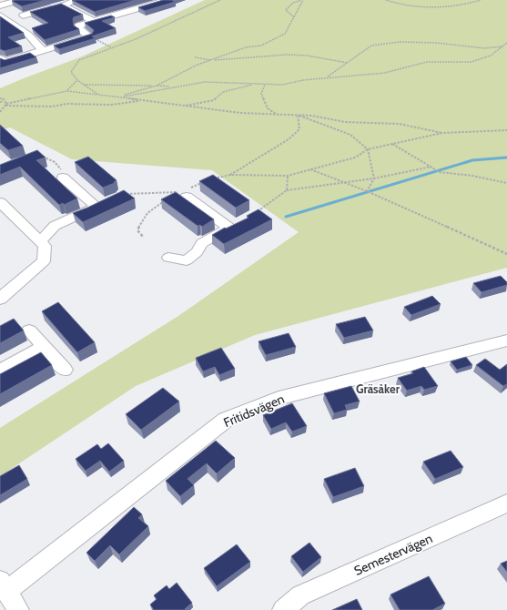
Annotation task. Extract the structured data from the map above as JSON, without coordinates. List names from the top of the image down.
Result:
{
  "streets": {
    "street": ["Fritidsvägen", "Semestervägen"]
  },
  "districts": ["Gräsåker"]
}
